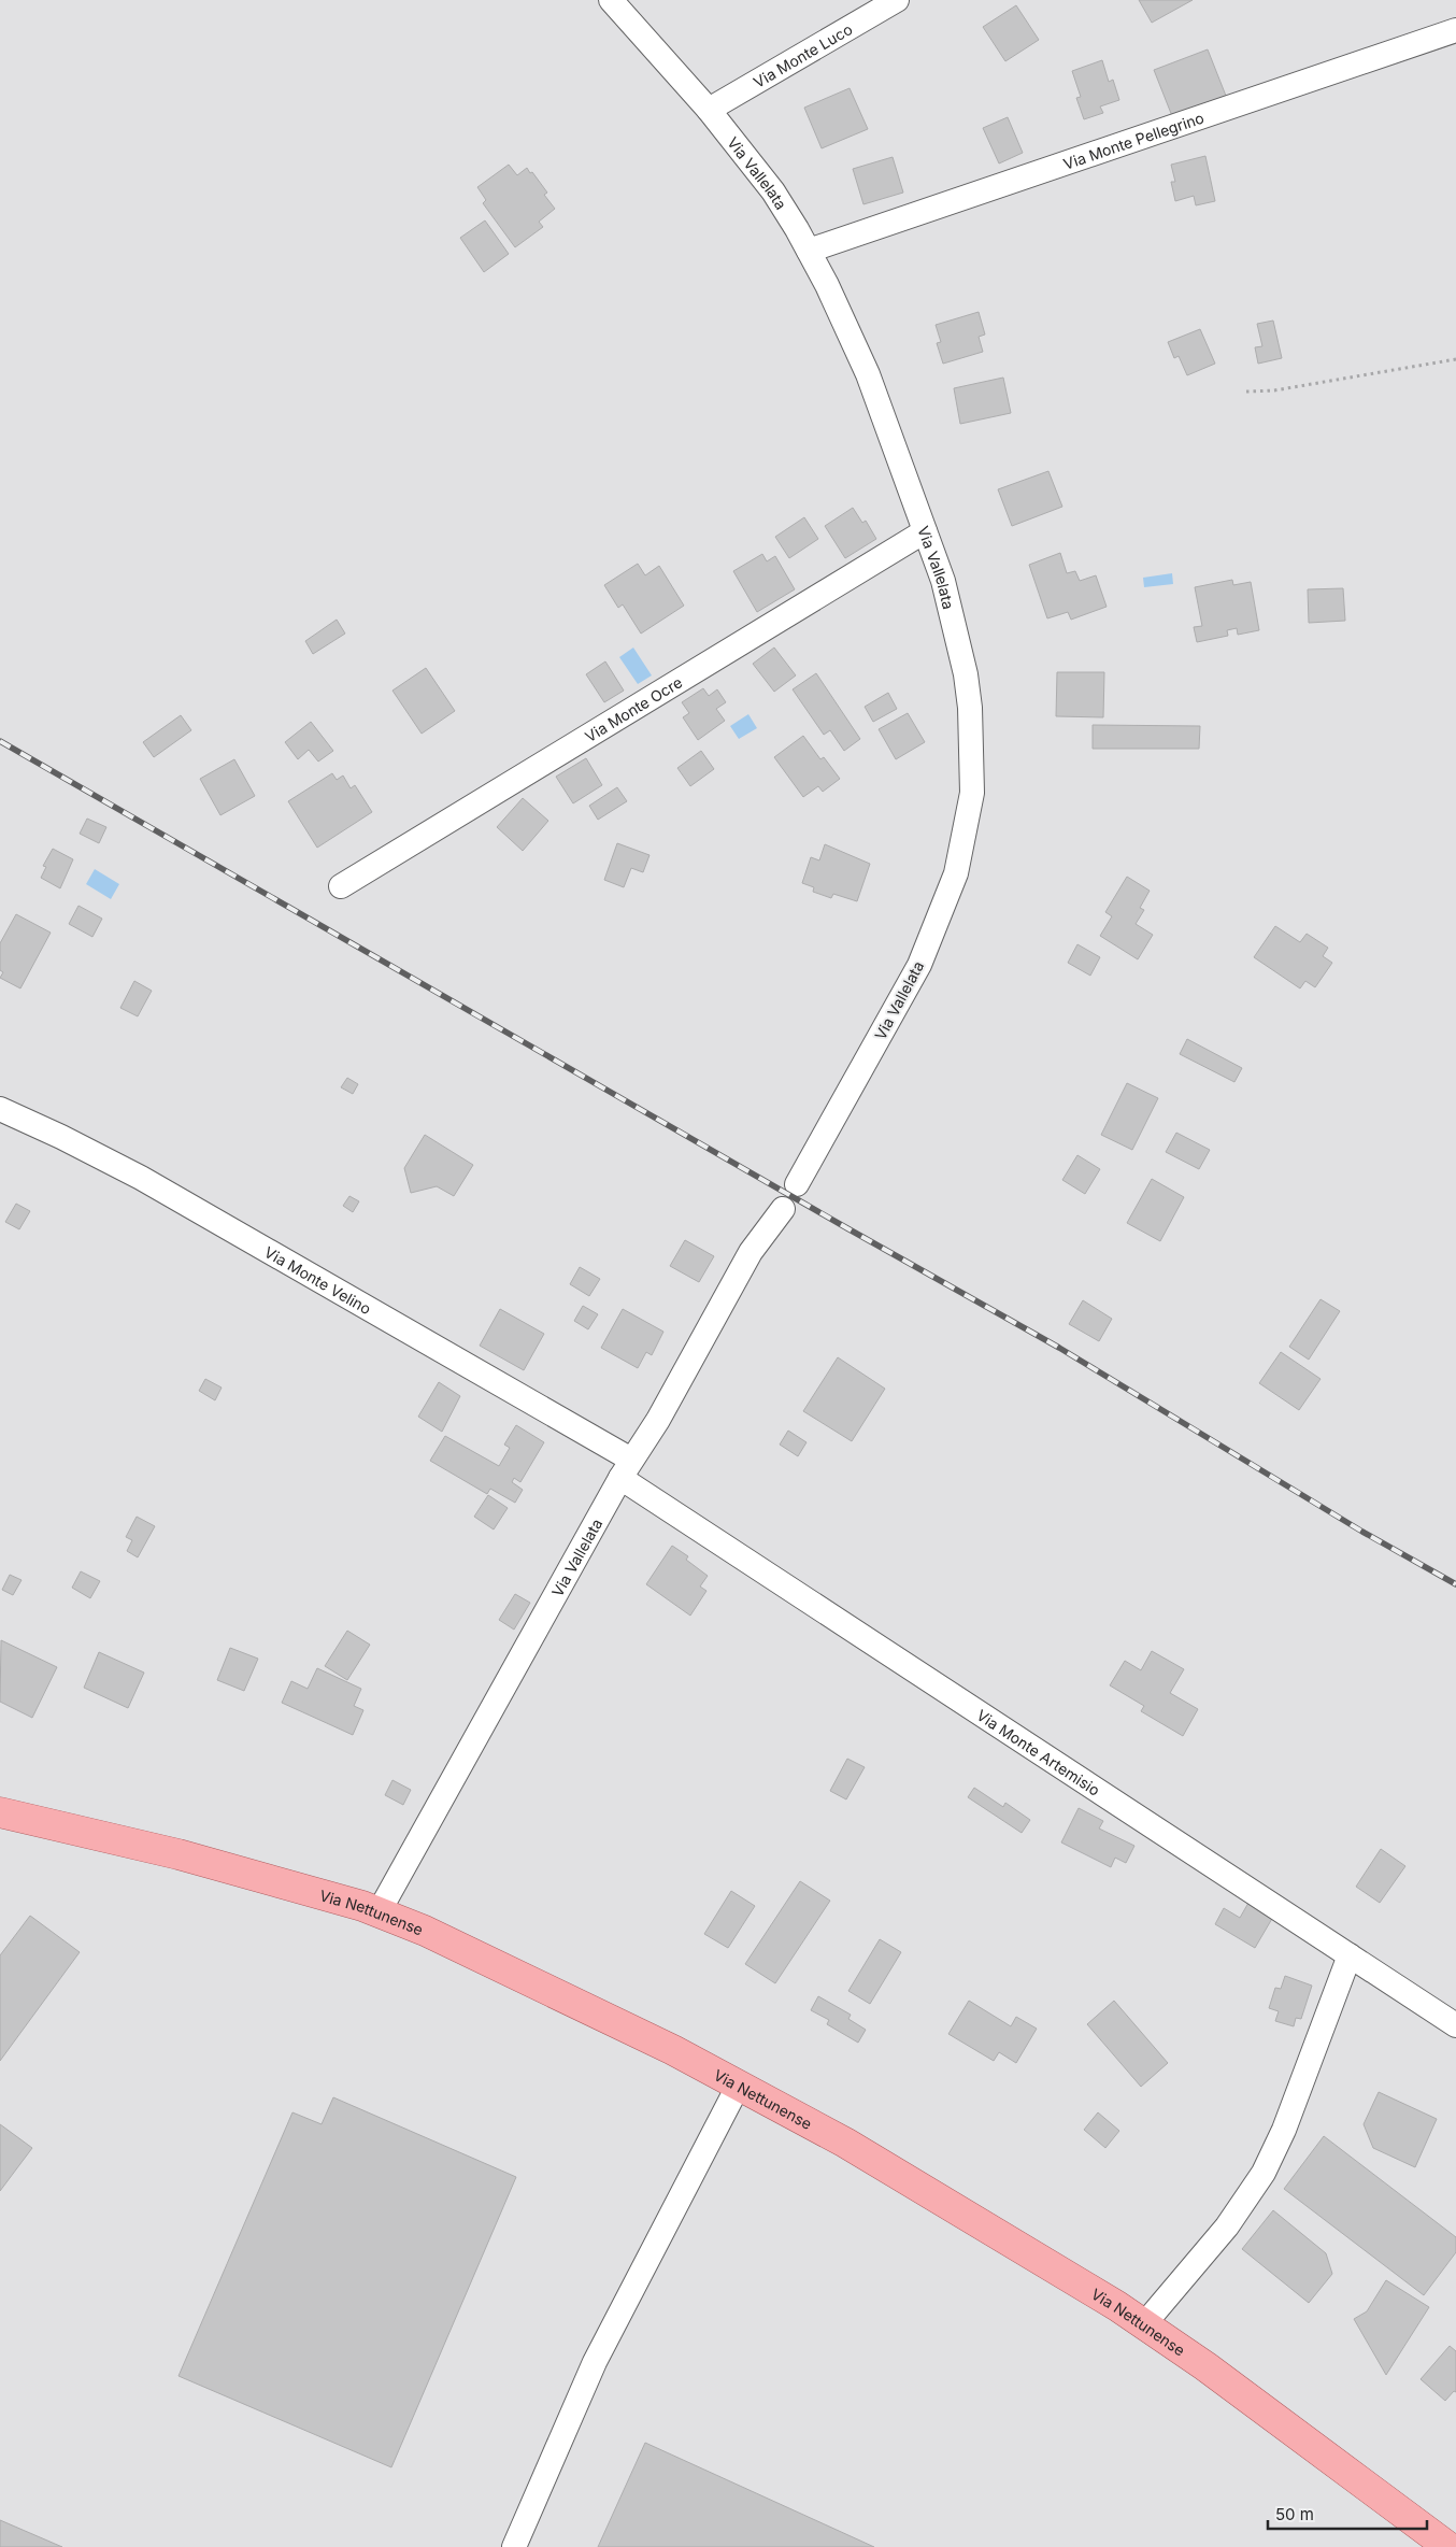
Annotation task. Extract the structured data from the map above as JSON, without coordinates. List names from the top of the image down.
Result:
{
  "streets": {
    "main road": ["Via Nettunense"],
    "street": [
      "Via Monte Luco",
      "Via Monte Pellegrino",
      "Via Vallelata",
      "Via Monte Ocre",
      "Via Monte Velino",
      "Via Monte Artemisio"
    ]
  },
  "crossings": [
    ["Via Monte Luco", "Via Vallelata"],
    ["Via Monte Pellegrino", "Via Vallelata"],
    ["Via Vallelata", "Via Monte Ocre"],
    ["Via Vallelata", "Via Monte Velino"],
    ["Via Vallelata", "Via Monte Artemisio"],
    ["Via Vallelata", "Via Nettunense"],
    ["Via Monte Velino", "Via Monte Artemisio"]
  ],
  "scale_bar": "50 m"
}
